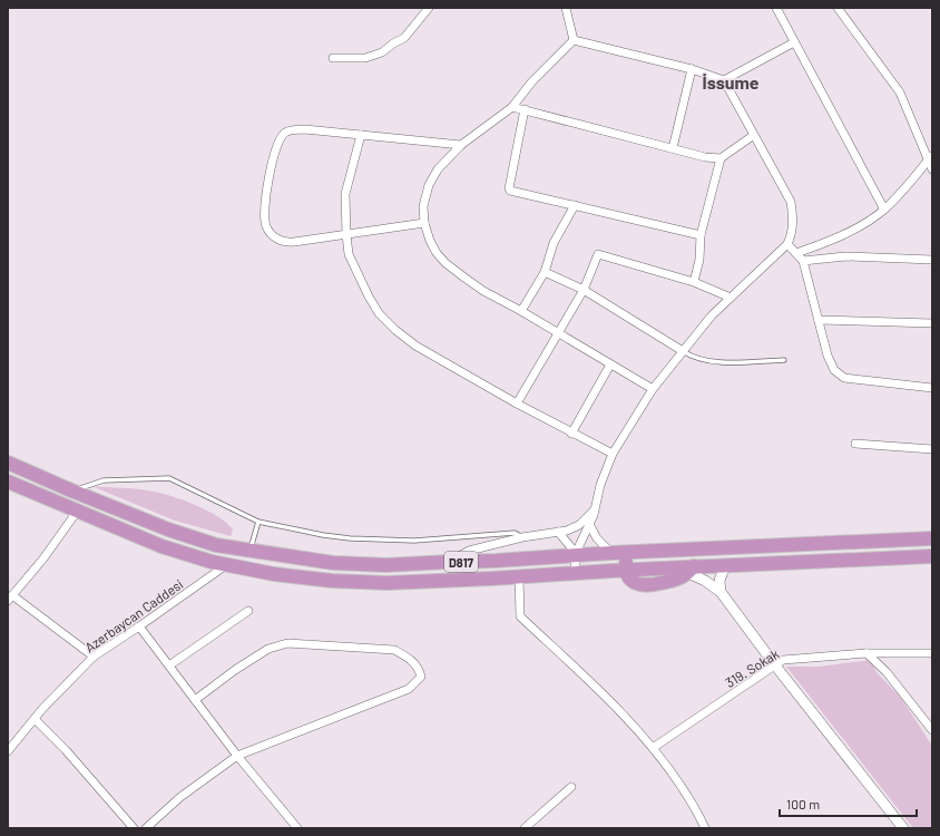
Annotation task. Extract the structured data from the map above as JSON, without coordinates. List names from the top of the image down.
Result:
{
  "streets": {
    "highway": ["D817"],
    "street": ["Azerbaycan Caddesi", "319. Sokak"]
  },
  "crossings": [
    ["D817", "Azerbaycan Caddesi"]
  ],
  "districts": ["İssume"],
  "scale_bar": "100 m"
}
